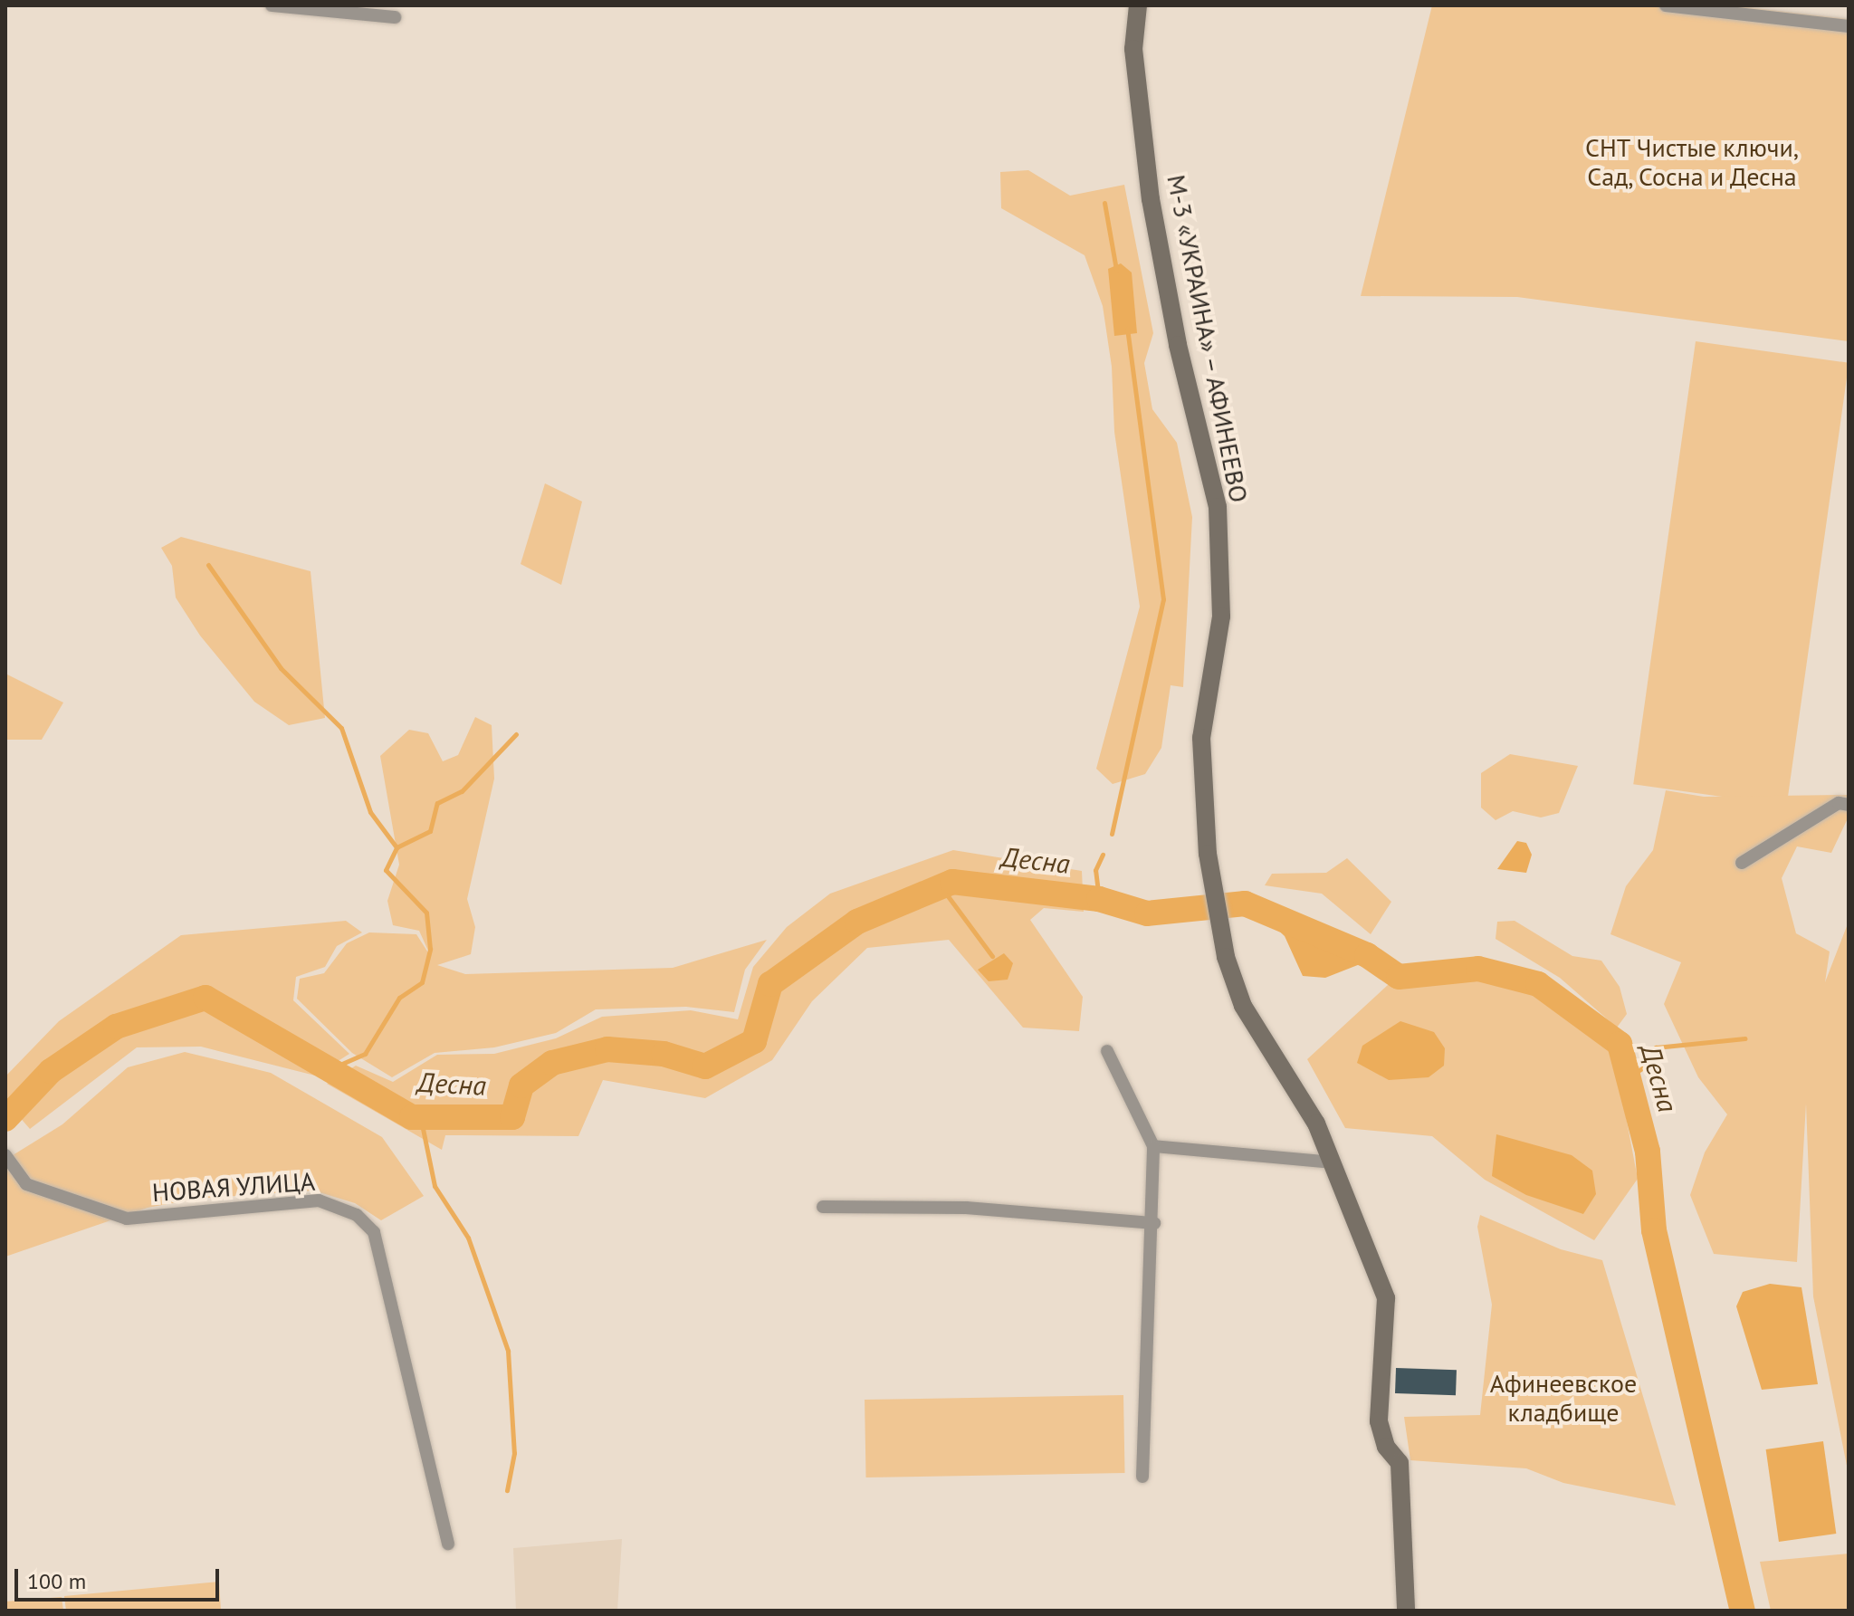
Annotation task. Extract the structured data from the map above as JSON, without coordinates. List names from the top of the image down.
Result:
{
  "streets": {
    "street": ["М-3 «УКРАИНА» – АФИНЕЕВО", "НОВАЯ УЛИЦА"]
  },
  "water": ["Десна"],
  "parks": ["СНТ Чистые ключи, Сад, Сосна и Десна", "Афинеевское кладбище"],
  "scale_bar": "100 m"
}
